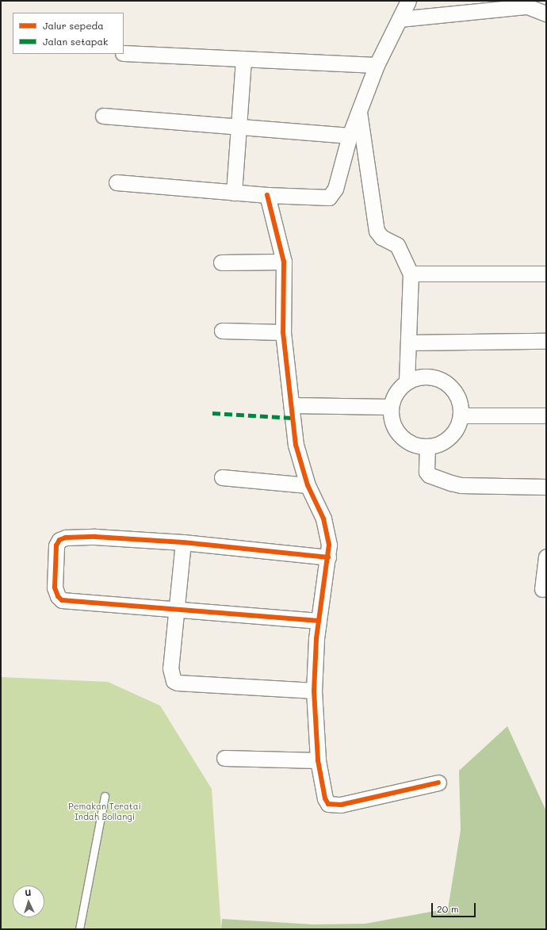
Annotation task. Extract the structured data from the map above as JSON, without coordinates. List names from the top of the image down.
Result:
{
  "parks": ["Pemakan Teratai Indah Bollangi"],
  "legend": ["Jalur sepeda", "Jalan setapak"],
  "scale_bar": "20 m",
  "north": "top"
}
